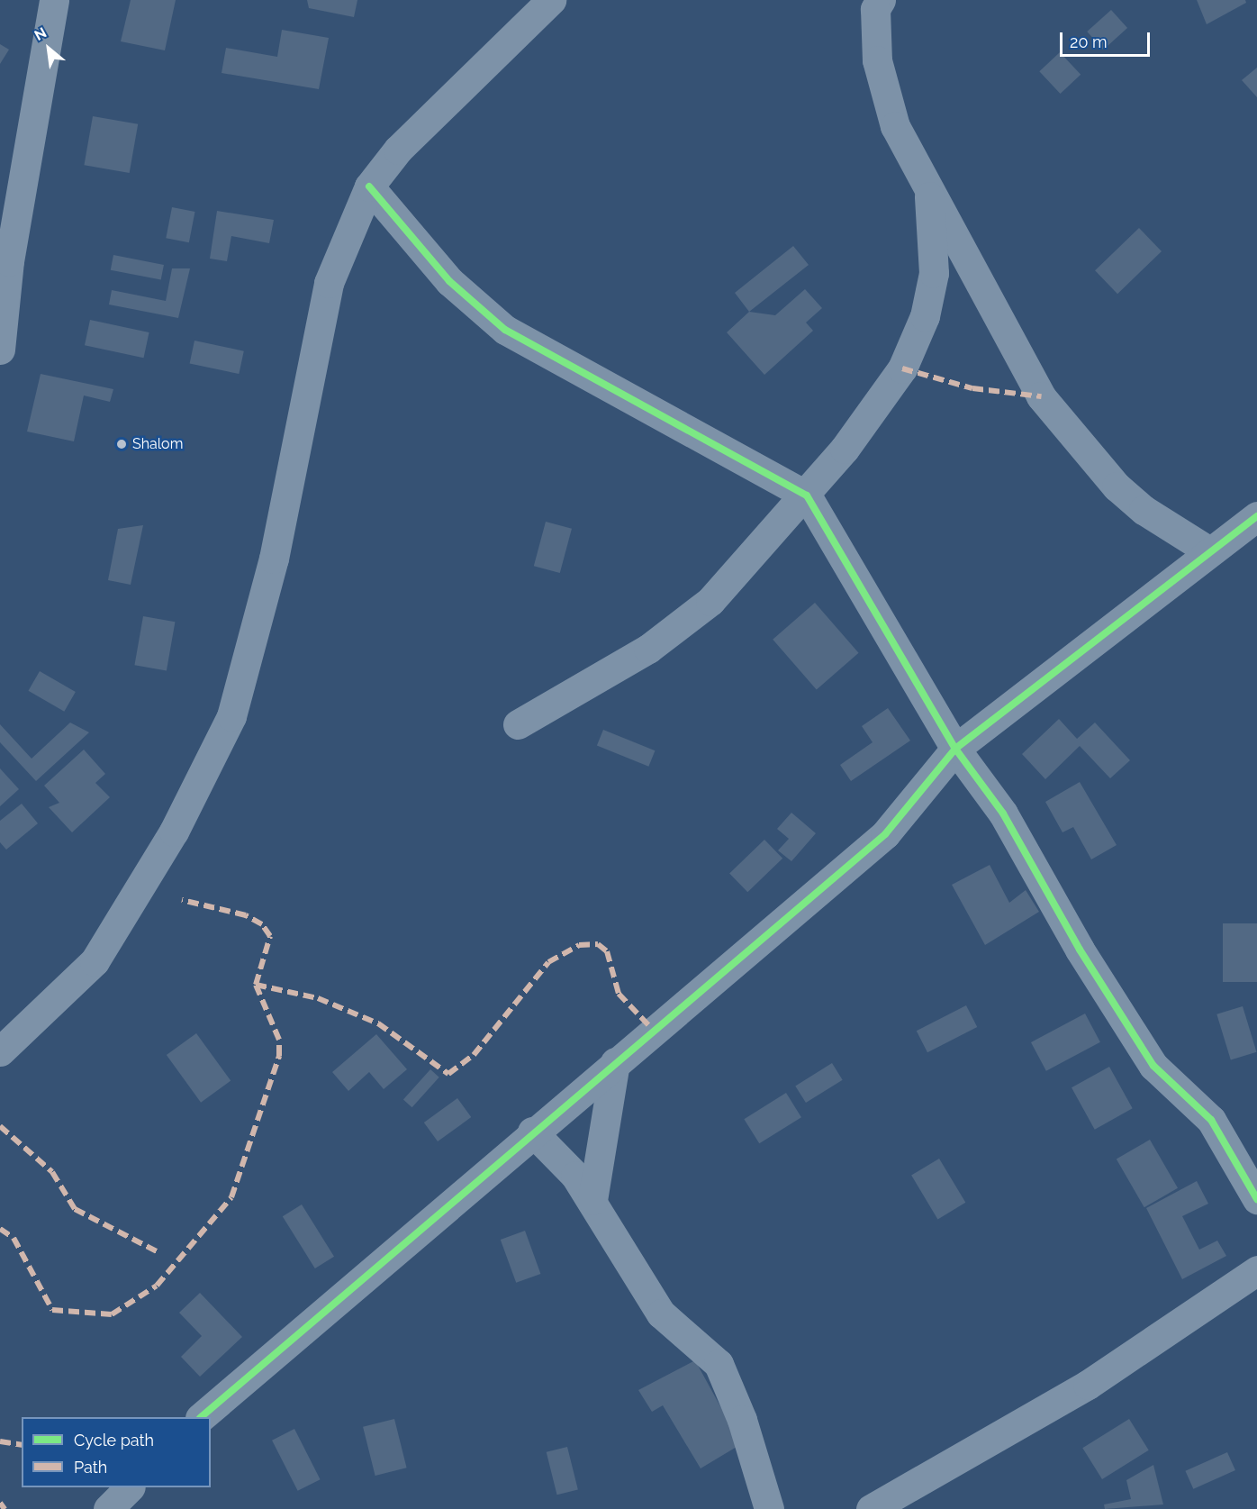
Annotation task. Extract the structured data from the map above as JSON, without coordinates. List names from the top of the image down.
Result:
{
  "places": ["Shalom"],
  "legend": ["Cycle path", "Path"],
  "scale_bar": "20 m",
  "north": "top left"
}
